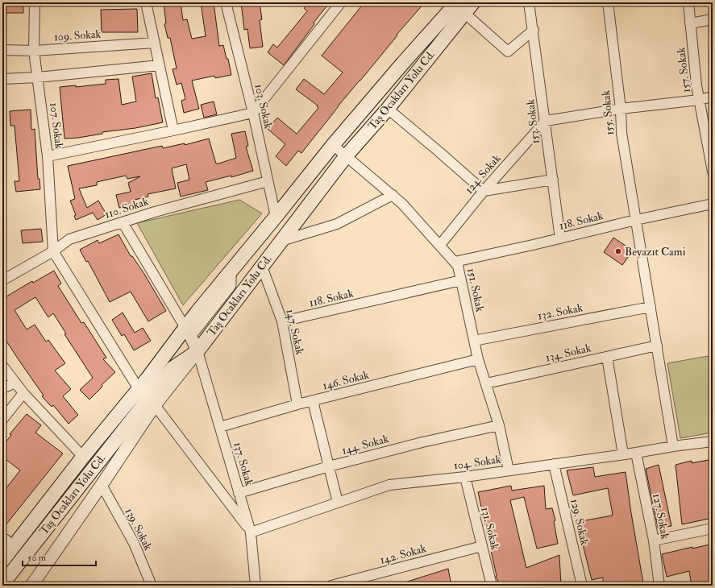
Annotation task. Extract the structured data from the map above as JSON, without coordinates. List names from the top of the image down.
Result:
{
  "streets": {
    "main road": ["Taş Ocakları Yolu Cd."],
    "street": [
      "109. Sokak",
      "157. Sokak",
      "103. Sokak",
      "155. Sokak",
      "153. Sokak",
      "107. Sokak",
      "124. Sokak",
      "110. Sokak",
      "118. Sokak",
      "151. Sokak",
      "132. Sokak",
      "147. Sokak",
      "134. Sokak",
      "146. Sokak",
      "144. Sokak",
      "104. Sokak",
      "137. Sokak",
      "127. Sokak",
      "129. Sokak",
      "131. Sokak",
      "139. Sokak",
      "142. Sokak"
    ]
  },
  "crossings": [
    ["109. Sokak", "107. Sokak"],
    ["Taş Ocakları Yolu Cd.", "103. Sokak"],
    ["Taş Ocakları Yolu Cd.", "151. Sokak"],
    ["Taş Ocakları Yolu Cd.", "147. Sokak"],
    ["Taş Ocakları Yolu Cd.", "137. Sokak"],
    ["103. Sokak", "110. Sokak"],
    ["155. Sokak", "118. Sokak"],
    ["155. Sokak", "132. Sokak"],
    ["155. Sokak", "134. Sokak"],
    ["155. Sokak", "104. Sokak"],
    ["153. Sokak", "124. Sokak"],
    ["153. Sokak", "118. Sokak"],
    ["107. Sokak", "110. Sokak"],
    ["124. Sokak", "151. Sokak"],
    ["118. Sokak", "151. Sokak"],
    ["118. Sokak", "147. Sokak"],
    ["151. Sokak", "132. Sokak"],
    ["151. Sokak", "134. Sokak"],
    ["151. Sokak", "146. Sokak"],
    ["151. Sokak", "144. Sokak"],
    ["151. Sokak", "104. Sokak"],
    ["147. Sokak", "146. Sokak"],
    ["146. Sokak", "137. Sokak"],
    ["144. Sokak", "137. Sokak"],
    ["104. Sokak", "137. Sokak"],
    ["104. Sokak", "127. Sokak"],
    ["104. Sokak", "129. Sokak"],
    ["104. Sokak", "131. Sokak"],
    ["131. Sokak", "142. Sokak"]
  ],
  "places": ["Beyazıt Cami"],
  "scale_bar": "50 m"
}
